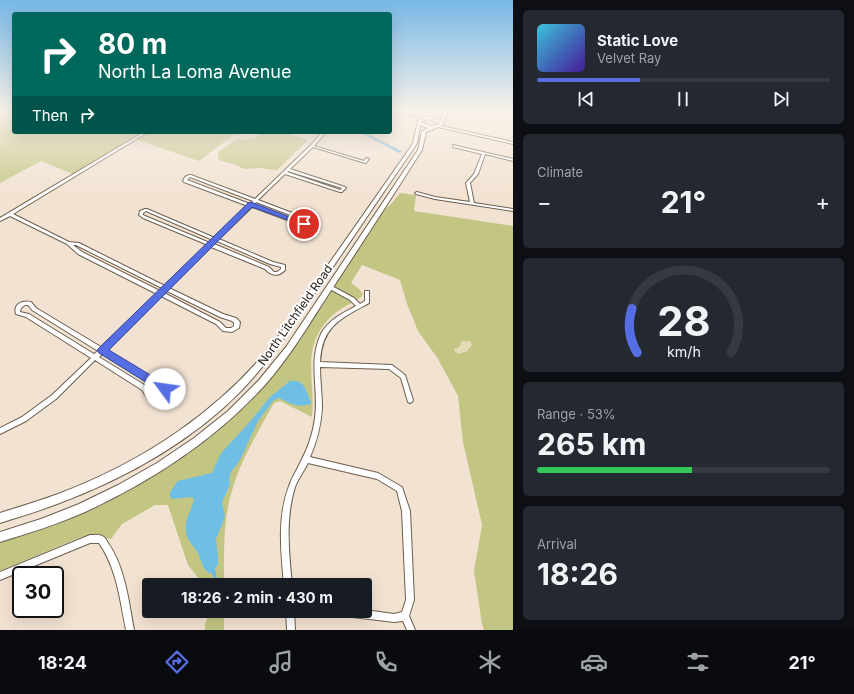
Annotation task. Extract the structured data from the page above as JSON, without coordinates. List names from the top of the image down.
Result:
{
  "streets": {
    "main road": ["North Litchfield Road"]
  },
  "page": {
    "turn": ["80 m", "North La Loma Avenue"],
    "song": ["Static Love", "Velvet Ray"],
    "then": "Then",
    "tile": [
      "Climate",
      ["Range · 53%", "265 km"],
      ["Arrival", "18:26"]
    ],
    "heat": ["−", "21°", "+"],
    "limit": "30",
    "trip": "18:26 · 2 min · 430 m",
    "tabs": ["18:24", "21°"],
    "gauge": ["28", "km/h"]
  }
}
